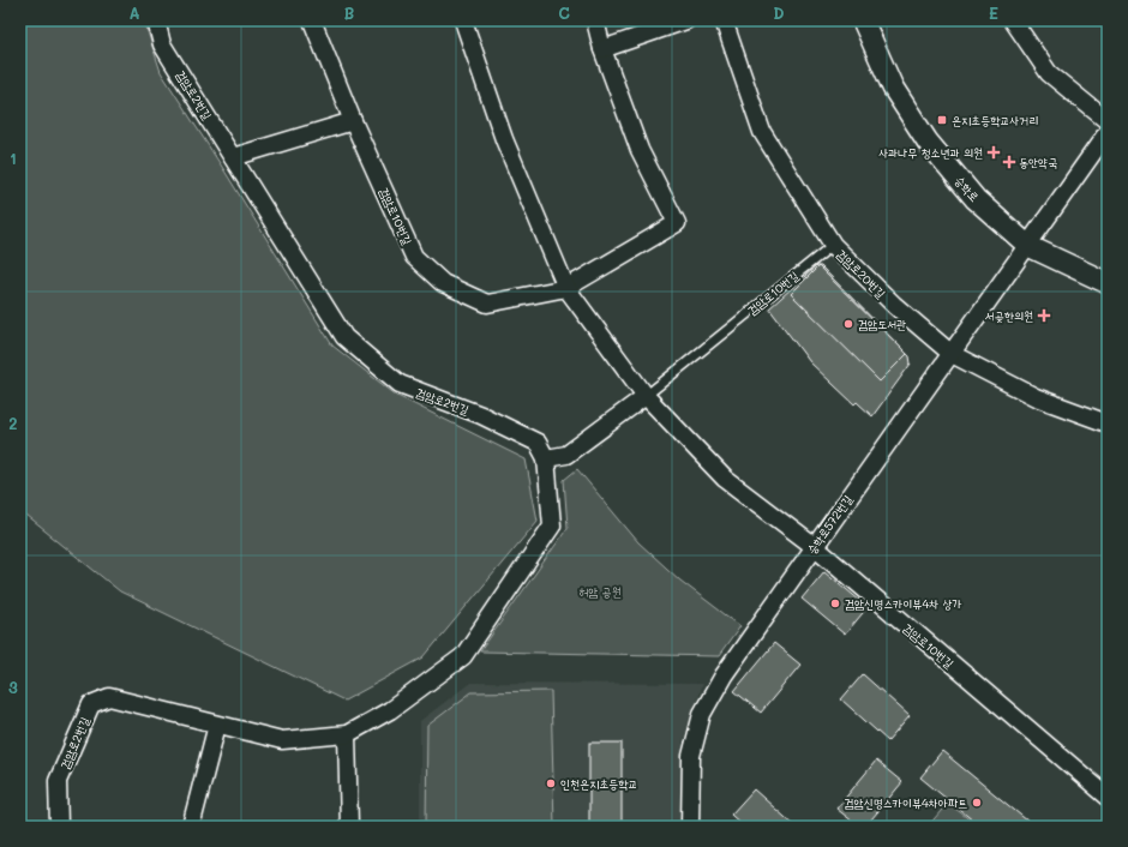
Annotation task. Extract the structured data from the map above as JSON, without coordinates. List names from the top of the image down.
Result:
{
  "streets": {
    "street": [
      "검암로2번길",
      "승학로",
      "검암로10번길",
      "검암로20번길",
      "승학로572번길"
    ]
  },
  "crossings": [
    ["승학로", "승학로572번길"],
    ["검암로10번길", "검암로20번길"],
    ["검암로10번길", "승학로572번길"],
    ["검암로20번길", "승학로572번길"]
  ],
  "parks": ["허암 공원"],
  "places": {
    "transit": ["은지초등학교사거리"],
    "health": ["사과나무 청소년과 의원", "동안약국", "서곶한의원"],
    "other": [
      "검암도서관",
      "검암신명스카이뷰4차 상가",
      "인천은지초등학교",
      "검암신명스카이뷰4차아파트"
    ]
  },
  "grid": {
    "columns": [
      "A",
      "B",
      "C",
      "D",
      "E"
    ],
    "rows": ["1", "2", "3"]
  }
}
